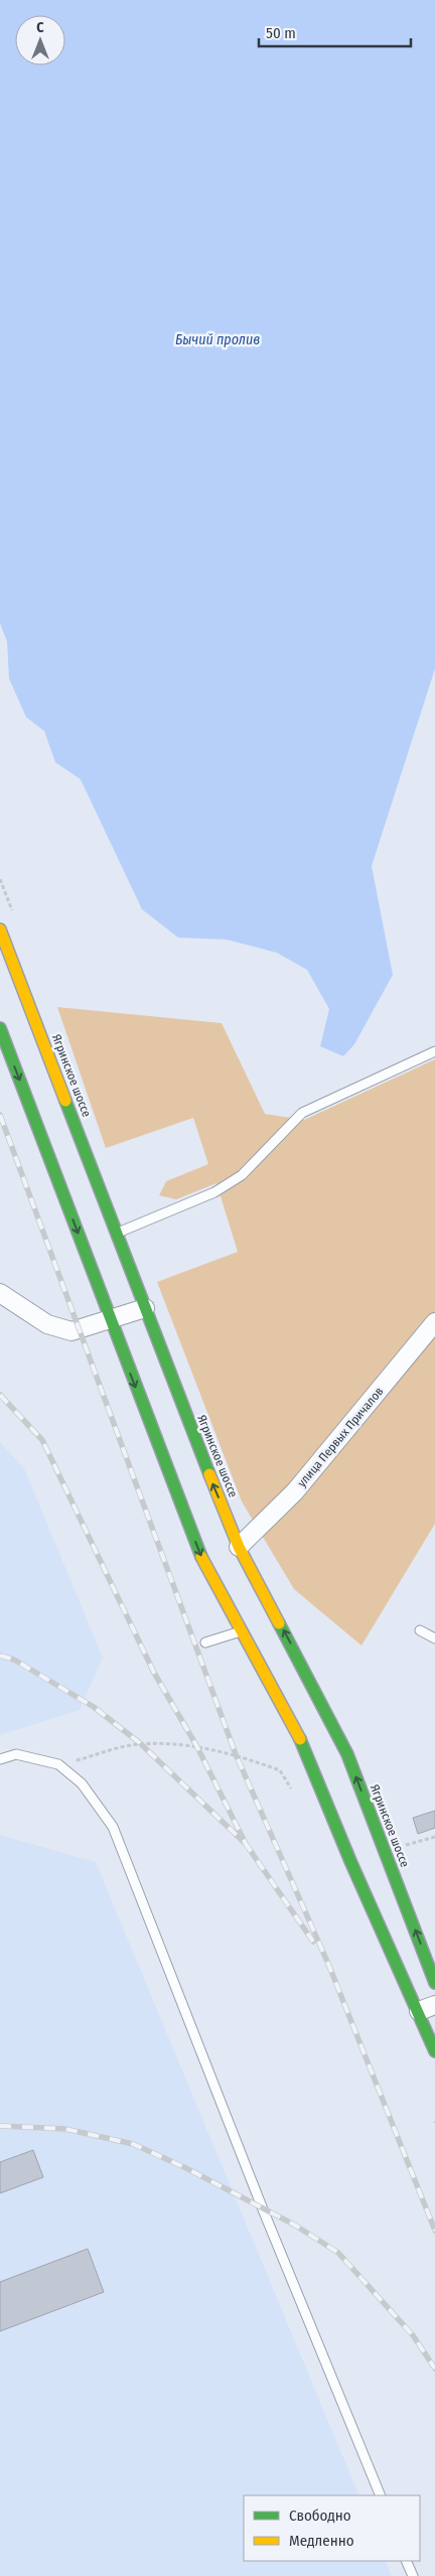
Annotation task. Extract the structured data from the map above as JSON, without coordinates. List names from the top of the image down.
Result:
{
  "streets": {
    "main road": ["Ягринское шоссе"],
    "street": ["улица Первых Причалов"]
  },
  "crossings": [
    ["Ягринское шоссе", "улица Первых Причалов"]
  ],
  "water": ["Бычий пролив"],
  "legend": ["Свободно", "Медленно"],
  "scale_bar": "50 m",
  "north": "top"
}
